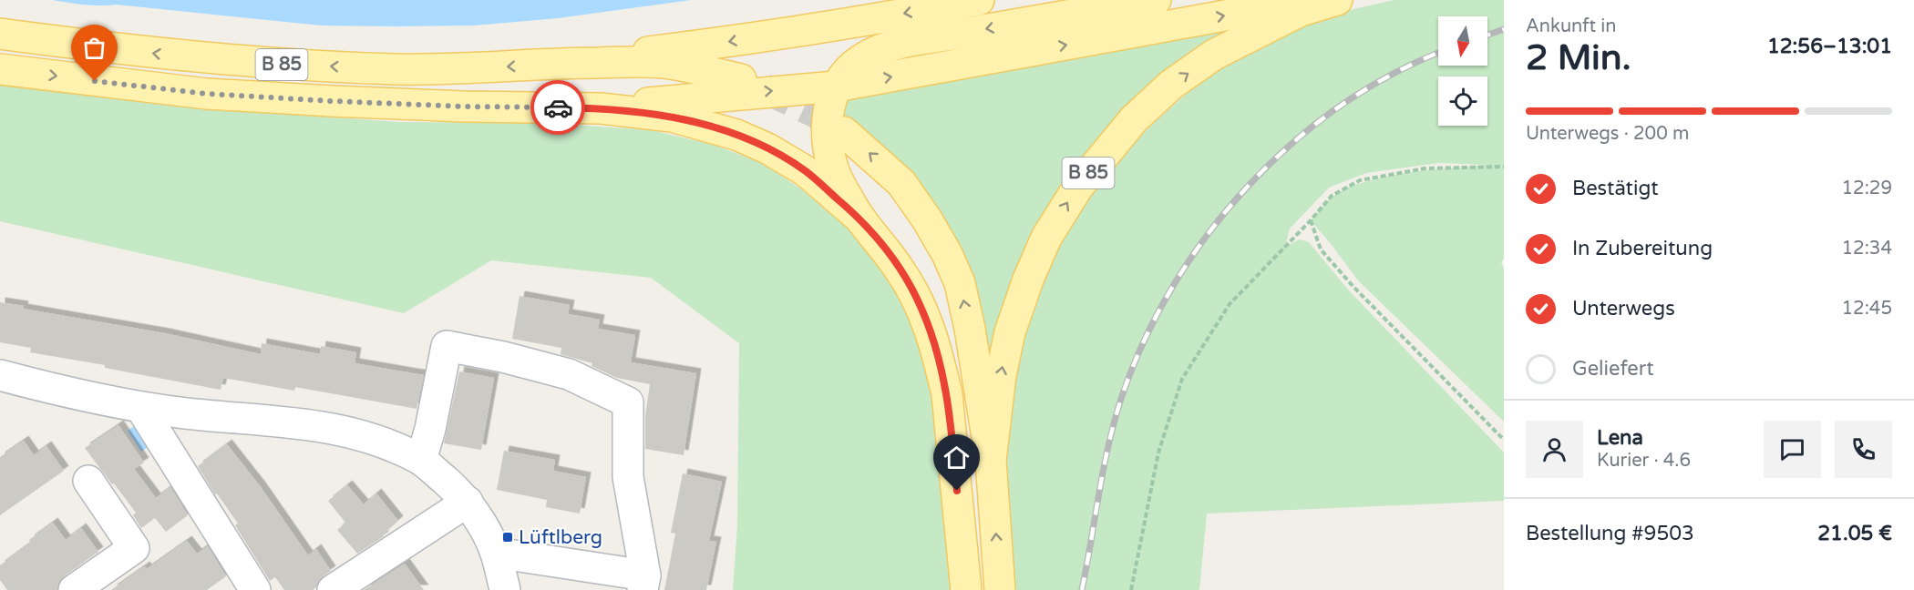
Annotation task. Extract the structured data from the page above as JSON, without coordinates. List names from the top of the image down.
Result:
{
  "streets": {
    "main road": ["B 85"]
  },
  "places": {
    "transit": ["Lüftlberg"]
  },
  "north": "bottom",
  "page": {
    "heading": ["2 Min.", "Ankunft in", "12:56–13:01"],
    "panel": [
      "Lena",
      "Kurier · 4.6",
      "Bestellung #9503",
      "21.05 €"
    ],
    "bar": "Unterwegs · 200 m",
    "list": [
      ["Bestätigt", "12:29"],
      ["In Zubereitung", "12:34"],
      ["Unterwegs", "12:45"],
      "Geliefert"
    ]
  }
}
